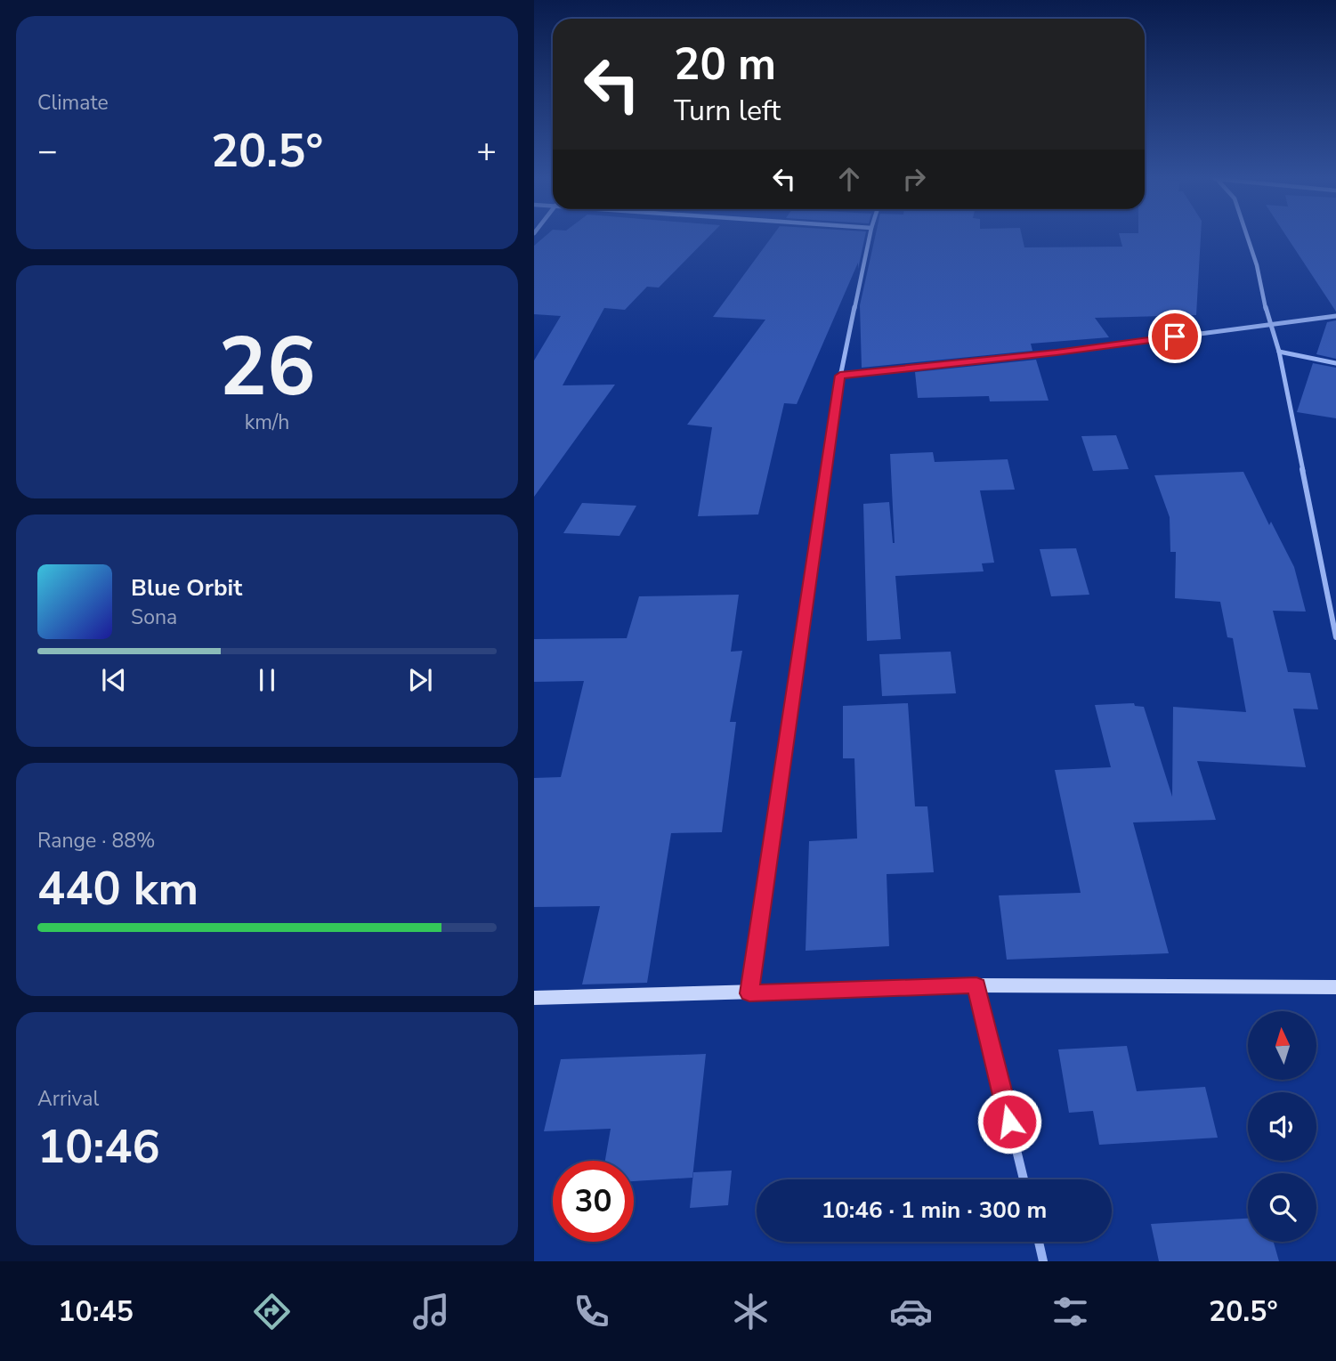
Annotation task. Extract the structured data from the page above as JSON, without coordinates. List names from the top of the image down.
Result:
{
  "north": "top",
  "page": {
    "tile": [
      "Climate",
      ["26", "km/h"],
      ["Range · 88%", "440 km"],
      ["Arrival", "10:46"]
    ],
    "turn": ["20 m", "Turn left"],
    "heat": ["−", "20.5°", "+"],
    "song": ["Blue Orbit", "Sona"],
    "limit": "30",
    "trip": "10:46 · 1 min · 300 m",
    "tabs": ["10:45", "20.5°"]
  }
}
